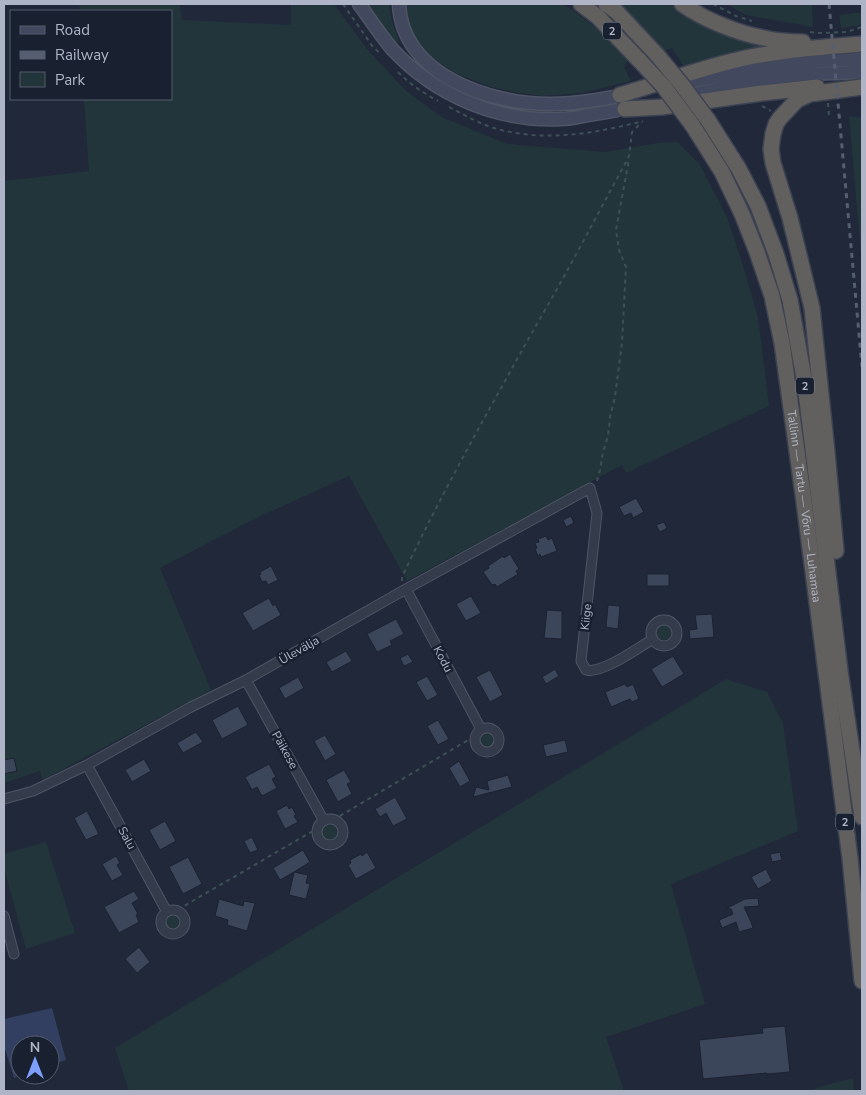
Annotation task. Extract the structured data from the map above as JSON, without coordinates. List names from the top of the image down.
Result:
{
  "streets": {
    "highway": ["2", "Tallinn — Tartu — Võru — Luhamaa"],
    "street": [
      "Kiige",
      "Ülevälja",
      "Kodu",
      "Päikese",
      "Salu"
    ]
  },
  "crossings": [
    ["Kiige", "Ülevälja"],
    ["Ülevälja", "Kodu"],
    ["Ülevälja", "Päikese"],
    ["Ülevälja", "Salu"]
  ],
  "legend": ["Road", "Railway", "Park"],
  "north": "top"
}
